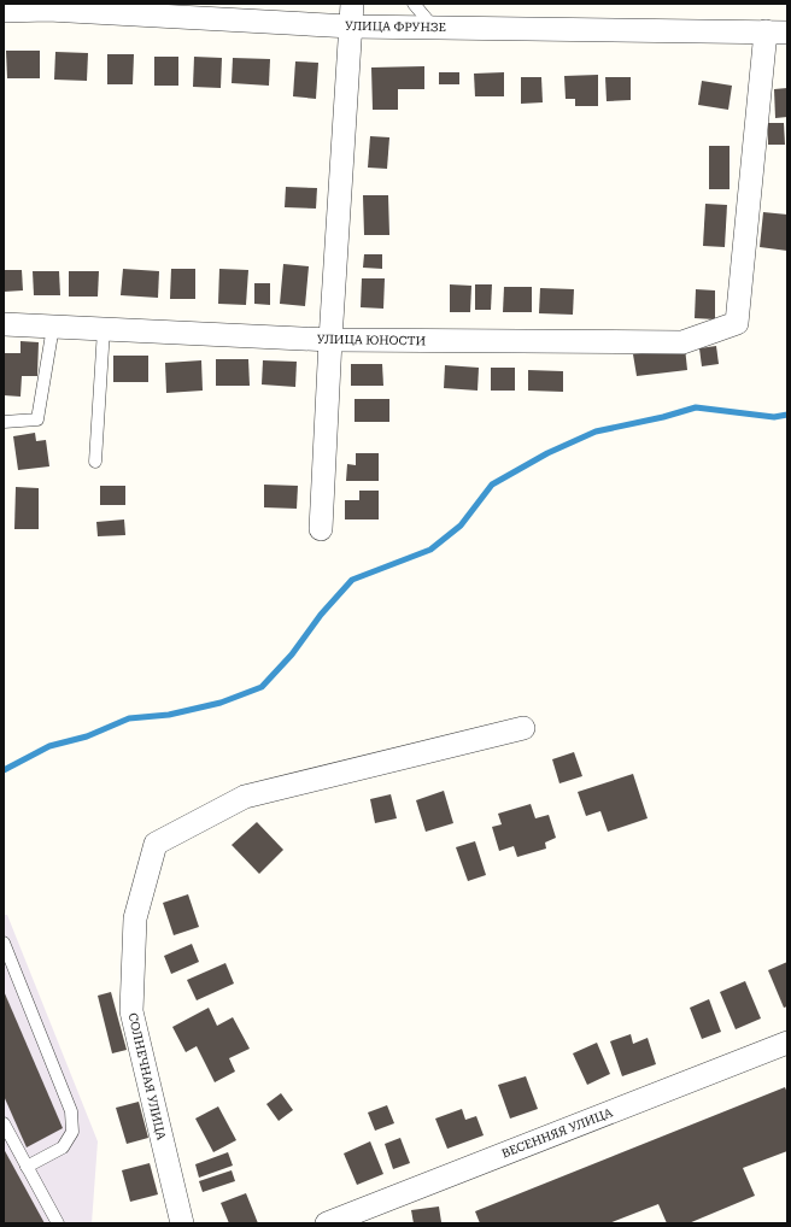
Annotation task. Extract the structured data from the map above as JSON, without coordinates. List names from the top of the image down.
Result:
{
  "streets": {
    "street": [
      "УЛИЦА ФРУНЗЕ",
      "УЛИЦА ЮНОСТИ",
      "СОЛНЕЧНАЯ УЛИЦА",
      "ВЕСЕННЯЯ УЛИЦА"
    ]
  },
  "crossings": [
    ["УЛИЦА ФРУНЗЕ", "УЛИЦА ЮНОСТИ"]
  ]
}
